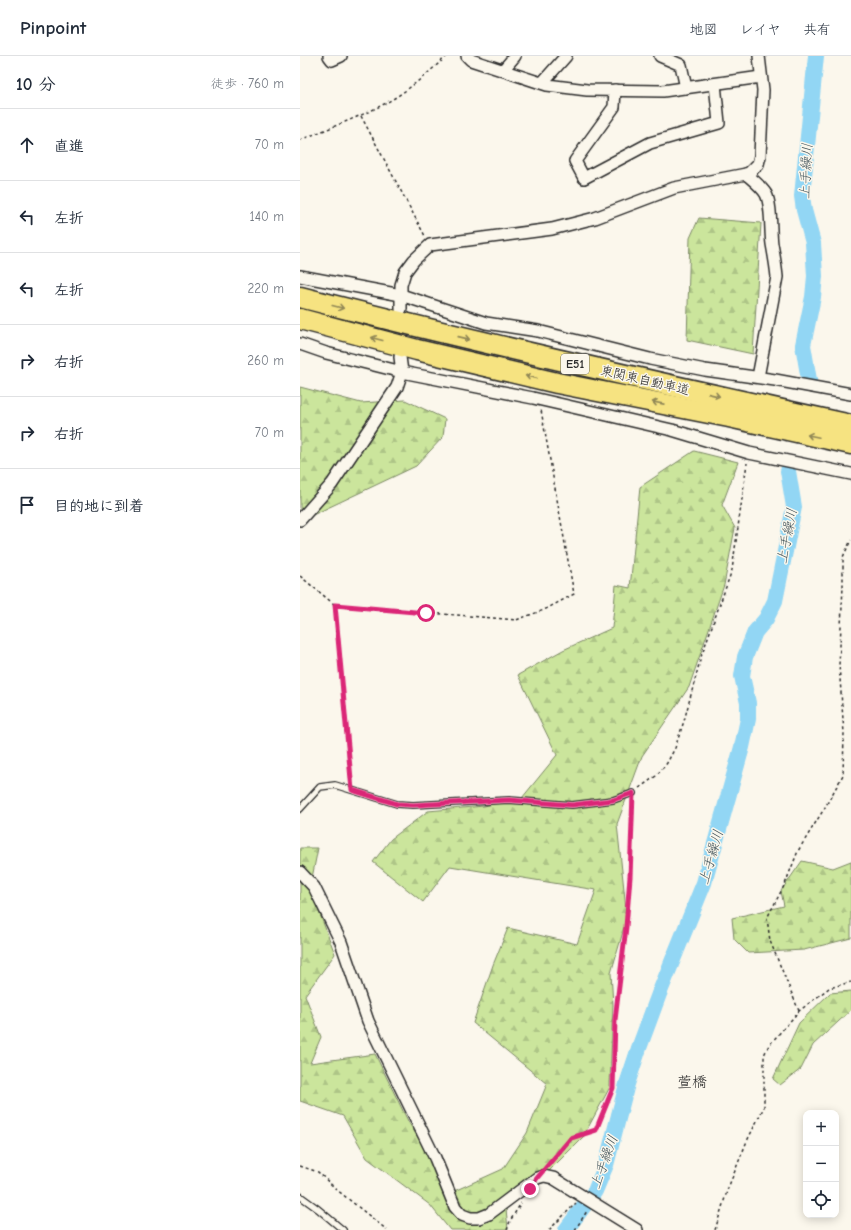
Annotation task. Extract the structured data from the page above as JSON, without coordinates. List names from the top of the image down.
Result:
{
  "streets": {
    "highway": ["E51", "東関東自動車道"]
  },
  "districts": ["萱橋"],
  "water": ["上手繰川"],
  "page": {
    "header": "Pinpoint",
    "nav": ["地図", "レイヤ", "共有"],
    "heading": ["10 分", "徒歩 · 760 m"],
    "list": [
      ["直進", "70 m"],
      ["左折", "140 m"],
      ["左折", "220 m"],
      ["右折", "260 m"],
      ["右折", "70 m"],
      "目的地に到着"
    ],
    "map_buttons": ["+", "−"]
  }
}
